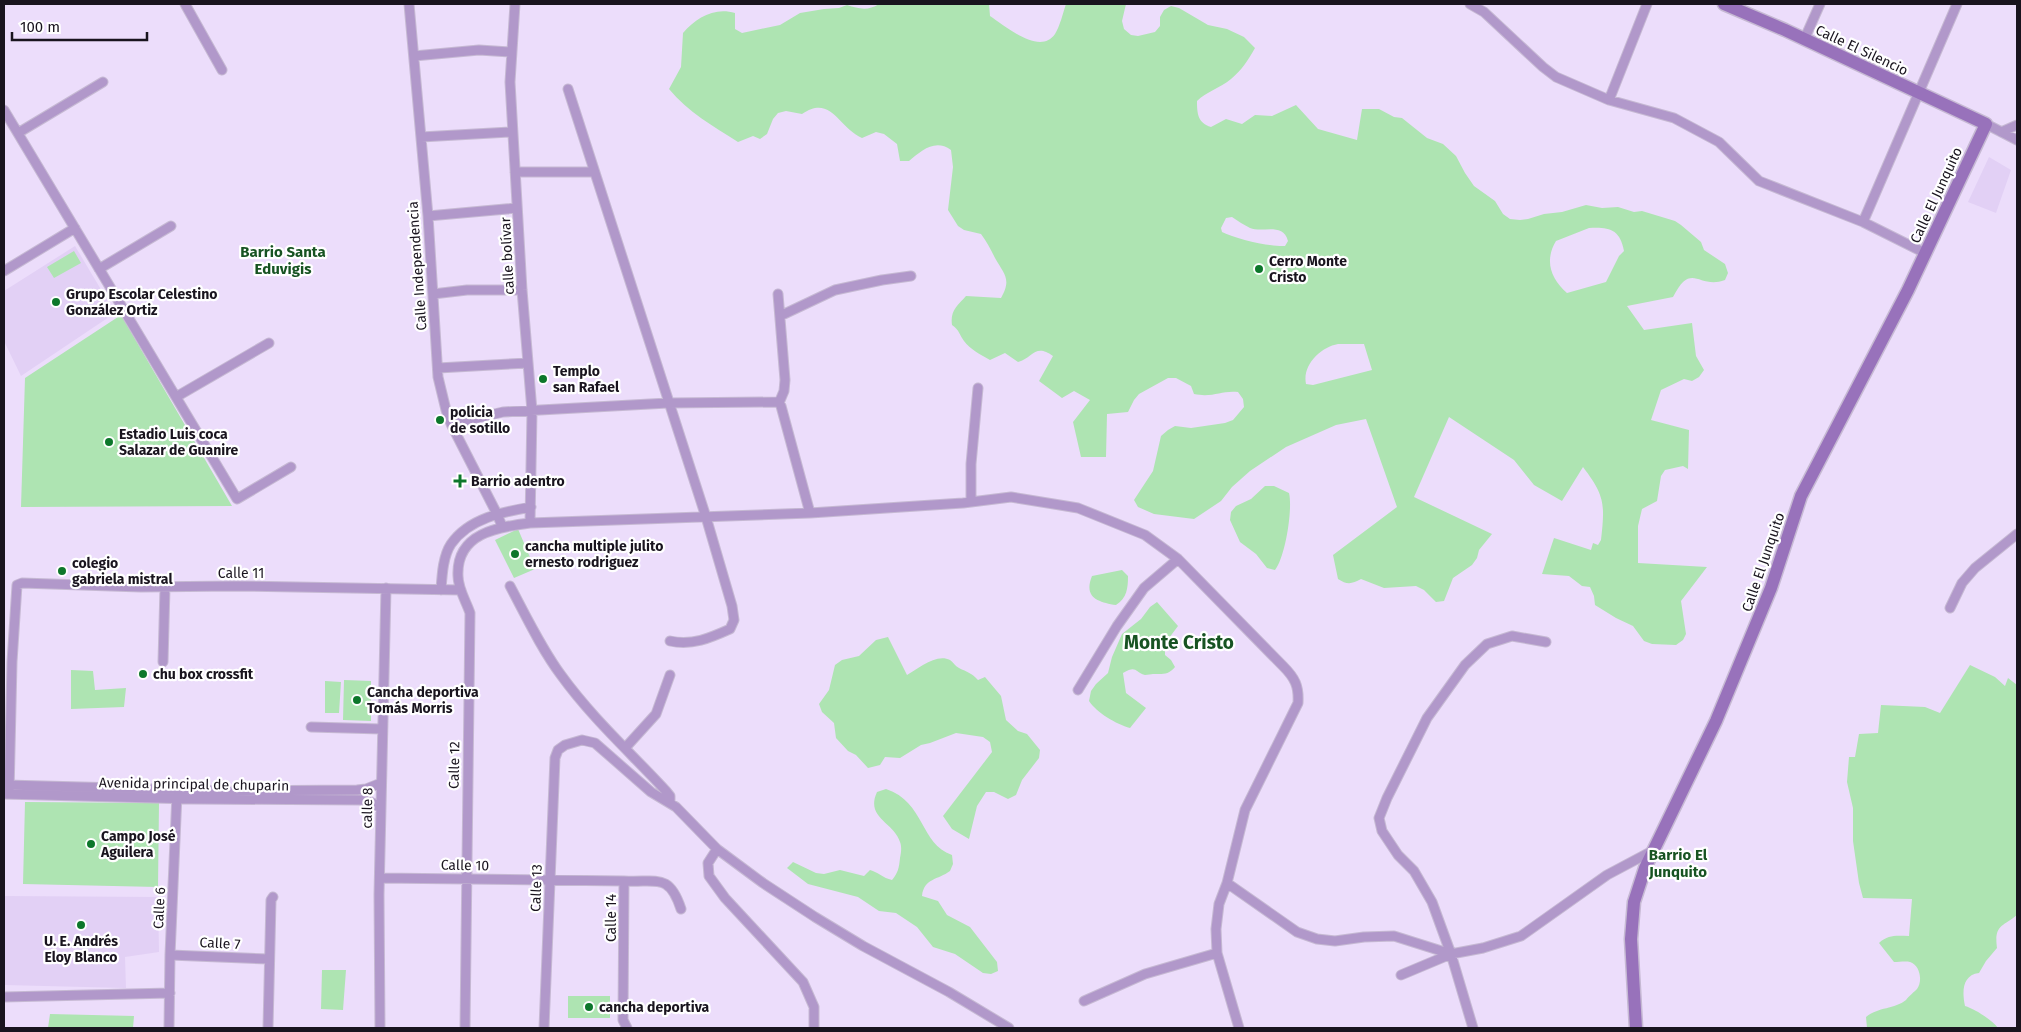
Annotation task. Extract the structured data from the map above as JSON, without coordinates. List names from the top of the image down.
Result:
{
  "streets": {
    "street": [
      "Calle El Silencio",
      "Calle El Junquito",
      "calle bolívar",
      "Calle Independencia",
      "Calle 11",
      "Calle 12",
      "Avenida principal de chuparin",
      "calle 8",
      "Calle 10",
      "Calle 13",
      "Calle 6",
      "Calle 14",
      "Calle 7"
    ]
  },
  "crossings": [
    ["Calle El Silencio", "Calle El Junquito"],
    ["calle bolívar", "Calle 12"],
    ["Calle Independencia", "Calle 12"],
    ["Calle 11", "Calle 12"],
    ["Calle 11", "Avenida principal de chuparin"],
    ["Calle 11", "calle 8"],
    ["Calle 12", "Calle 10"],
    ["Avenida principal de chuparin", "calle 8"],
    ["Avenida principal de chuparin", "Calle 6"],
    ["calle 8", "Calle 10"],
    ["Calle 10", "Calle 13"],
    ["Calle 10", "Calle 14"],
    ["Calle 13", "Calle 14"],
    ["Calle 6", "Calle 7"]
  ],
  "districts": ["Barrio Santa Eduvigis", "Monte Cristo", "Barrio El Junquito"],
  "places": {
    "other": [
      "Cerro Monte Cristo",
      "Grupo Escolar Celestino González Ortiz",
      "Templo san Rafael",
      "policia de sotillo",
      "Estadio Luis coca Salazar de Guanire",
      "cancha multiple julito ernesto rodriguez",
      "colegio gabriela mistral",
      "chu box crossfit",
      "Cancha deportiva Tomás Morris",
      "Campo José Aguilera",
      "U. E. Andrés Eloy Blanco",
      "cancha deportiva"
    ],
    "health": ["Barrio adentro"]
  },
  "scale_bar": "100 m"
}
